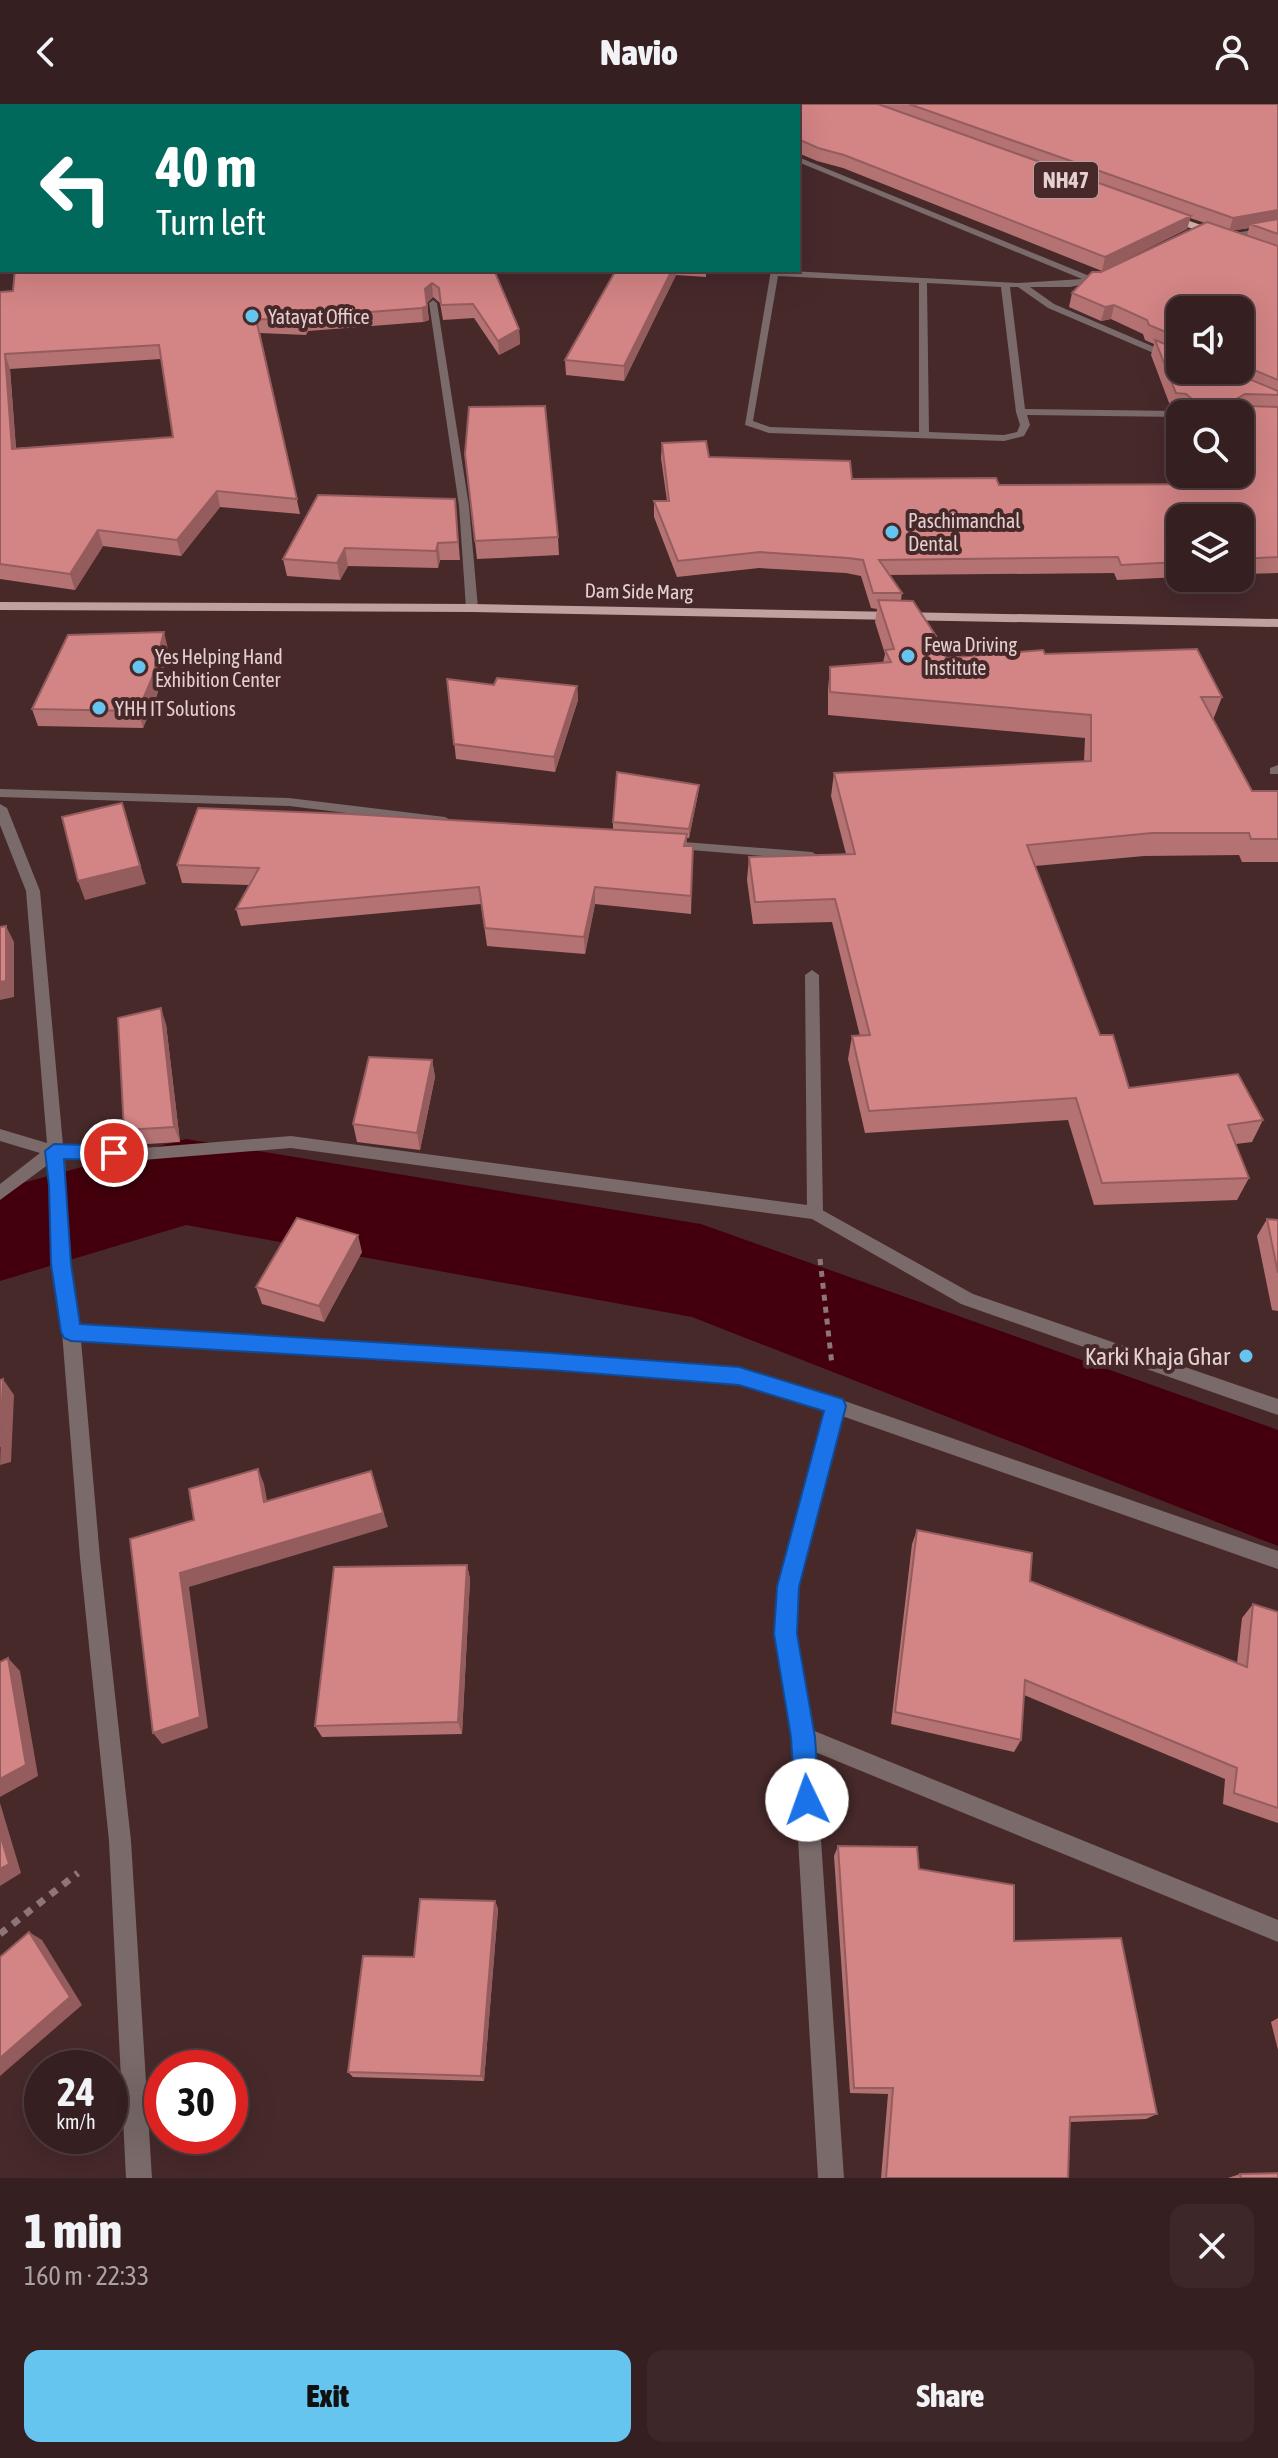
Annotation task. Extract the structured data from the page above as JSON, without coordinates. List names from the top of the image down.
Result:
{
  "streets": {
    "main road": ["Dam Side Marg"]
  },
  "places": [
    "Yatayat Office",
    "Paschimanchal Dental",
    "Fewa Driving Institute",
    "Yes Helping Hand Exhibition Center",
    "YHH IT Solutions",
    "Karki Khaja Ghar"
  ],
  "page": {
    "header": "Navio",
    "turn": ["40 m", "Turn left"],
    "speed": "24 km/h",
    "limit": "30",
    "heading": ["1 min", "160 m · 22:33"],
    "buttons": ["Exit", "Share"]
  }
}
